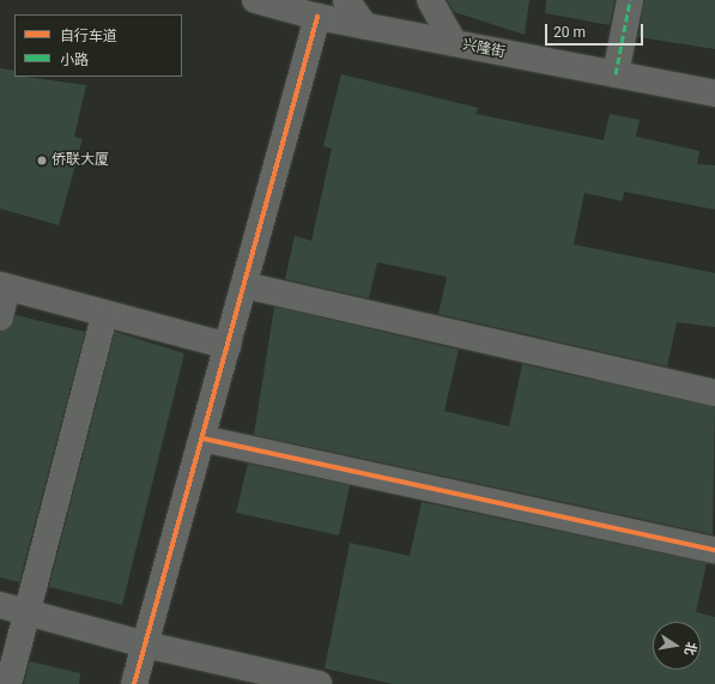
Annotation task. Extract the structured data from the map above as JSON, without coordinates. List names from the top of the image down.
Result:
{
  "streets": {
    "street": ["兴隆街"]
  },
  "places": ["侨联大厦"],
  "legend": ["自行车道", "小路"],
  "scale_bar": "20 m",
  "north": "right"
}
